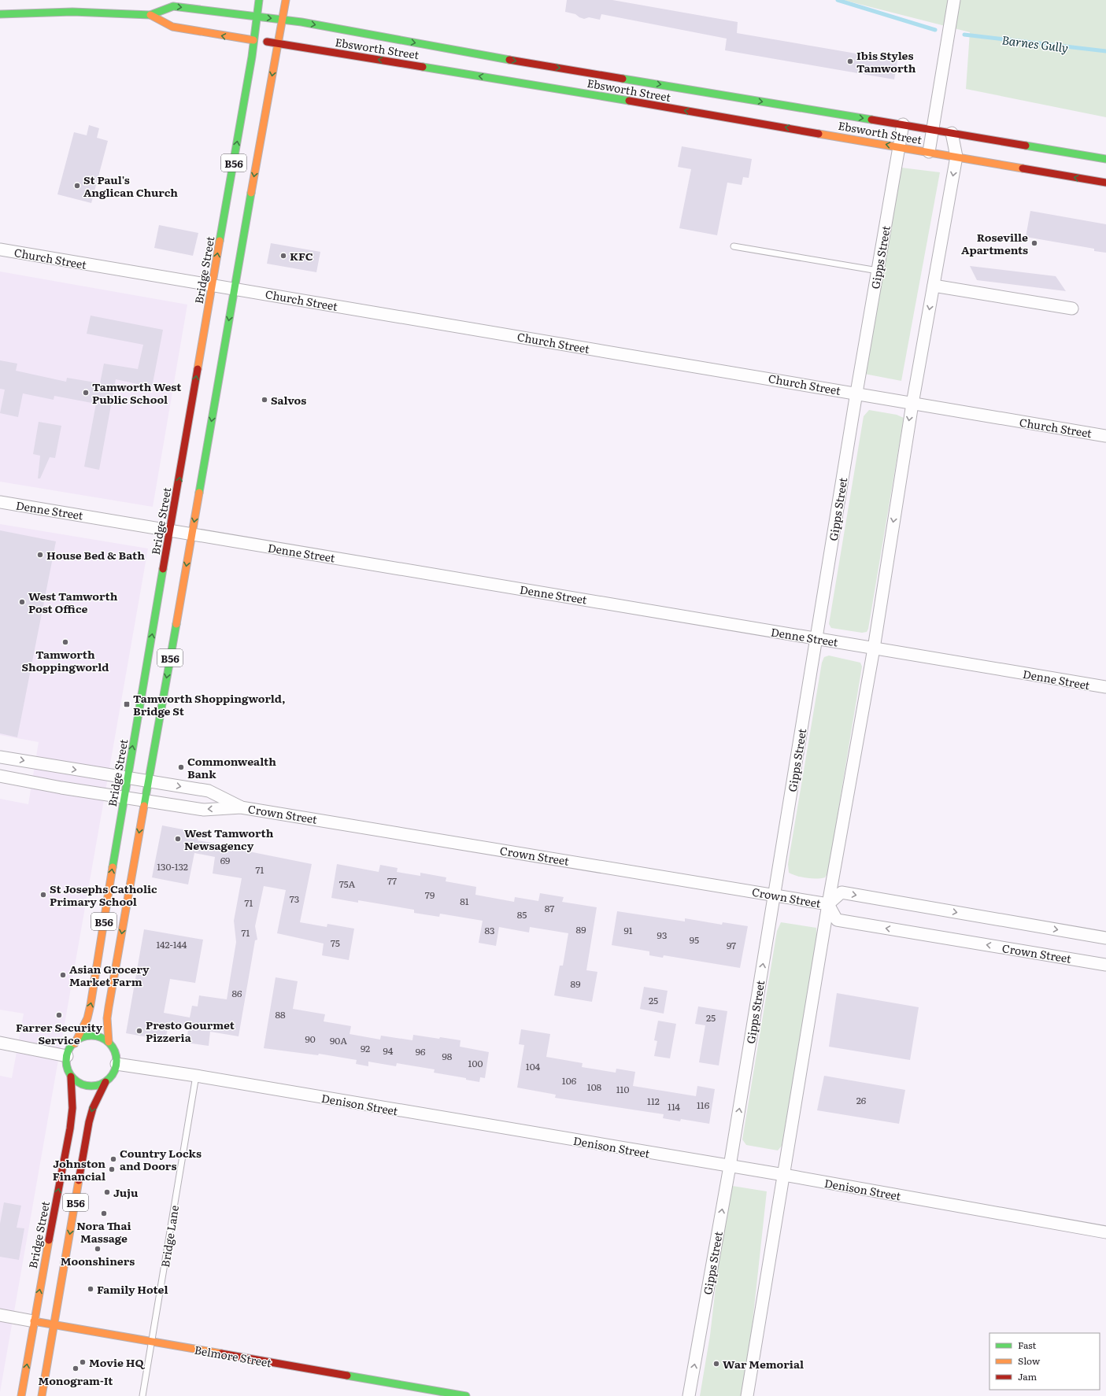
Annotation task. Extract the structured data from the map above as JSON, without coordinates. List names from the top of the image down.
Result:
{
  "streets": {
    "main road": [
      "Ebsworth Street",
      "B56",
      "Bridge Street",
      "Belmore Street"
    ],
    "street": [
      "Gipps Street",
      "Church Street",
      "Denne Street",
      "Crown Street",
      "Denison Street"
    ],
    "lane": ["Bridge Lane"]
  },
  "crossings": [
    ["Ebsworth Street", "B56"],
    ["Ebsworth Street", "Gipps Street"],
    ["Ebsworth Street", "Bridge Street"],
    ["B56", "Church Street"],
    ["B56", "Bridge Street"],
    ["B56", "Denne Street"],
    ["B56", "Crown Street"],
    ["B56", "Denison Street"],
    ["B56", "Belmore Street"],
    ["Gipps Street", "Church Street"],
    ["Gipps Street", "Denne Street"],
    ["Gipps Street", "Crown Street"],
    ["Gipps Street", "Denison Street"],
    ["Church Street", "Bridge Street"],
    ["Bridge Street", "Denne Street"],
    ["Bridge Street", "Crown Street"],
    ["Bridge Street", "Denison Street"],
    ["Bridge Street", "Belmore Street"],
    ["Denison Street", "Bridge Lane"],
    ["Bridge Lane", "Belmore Street"]
  ],
  "water": ["Barnes Gully"],
  "places": {
    "other": [
      "Ibis Styles Tamworth",
      "St Paul's Anglican Church",
      "Roseville Apartments",
      "KFC",
      "Tamworth West Public School",
      "Salvos",
      "House Bed & Bath",
      "West Tamworth Post Office",
      "Tamworth Shoppingworld",
      "Commonwealth Bank",
      "West Tamworth Newsagency",
      "St Josephs Catholic Primary School",
      "Asian Grocery Market Farm",
      "Farrer Security Service",
      "Presto Gourmet Pizzeria",
      "Country Locks and Doors",
      "Johnston Financial",
      "Juju",
      "Nora Thai Massage",
      "Moonshiners",
      "Family Hotel",
      "Movie HQ",
      "War Memorial",
      "Monogram-It"
    ],
    "transit": ["Tamworth Shoppingworld, Bridge St"]
  },
  "house_numbers": [
    "69",
    "130-132",
    "71",
    "77",
    "75A",
    "79",
    "73",
    "81",
    "71",
    "87",
    "85",
    "89",
    "83",
    "91",
    "71",
    "93",
    "95",
    "75",
    "142-144",
    "97",
    "89",
    "86",
    "25",
    "88",
    "25",
    "90",
    "90A",
    "92",
    "94",
    "96",
    "98",
    "100",
    "104",
    "106",
    "108",
    "110",
    "26",
    "112",
    "116",
    "114"
  ],
  "legend": ["Fast", "Slow", "Jam"]
}
